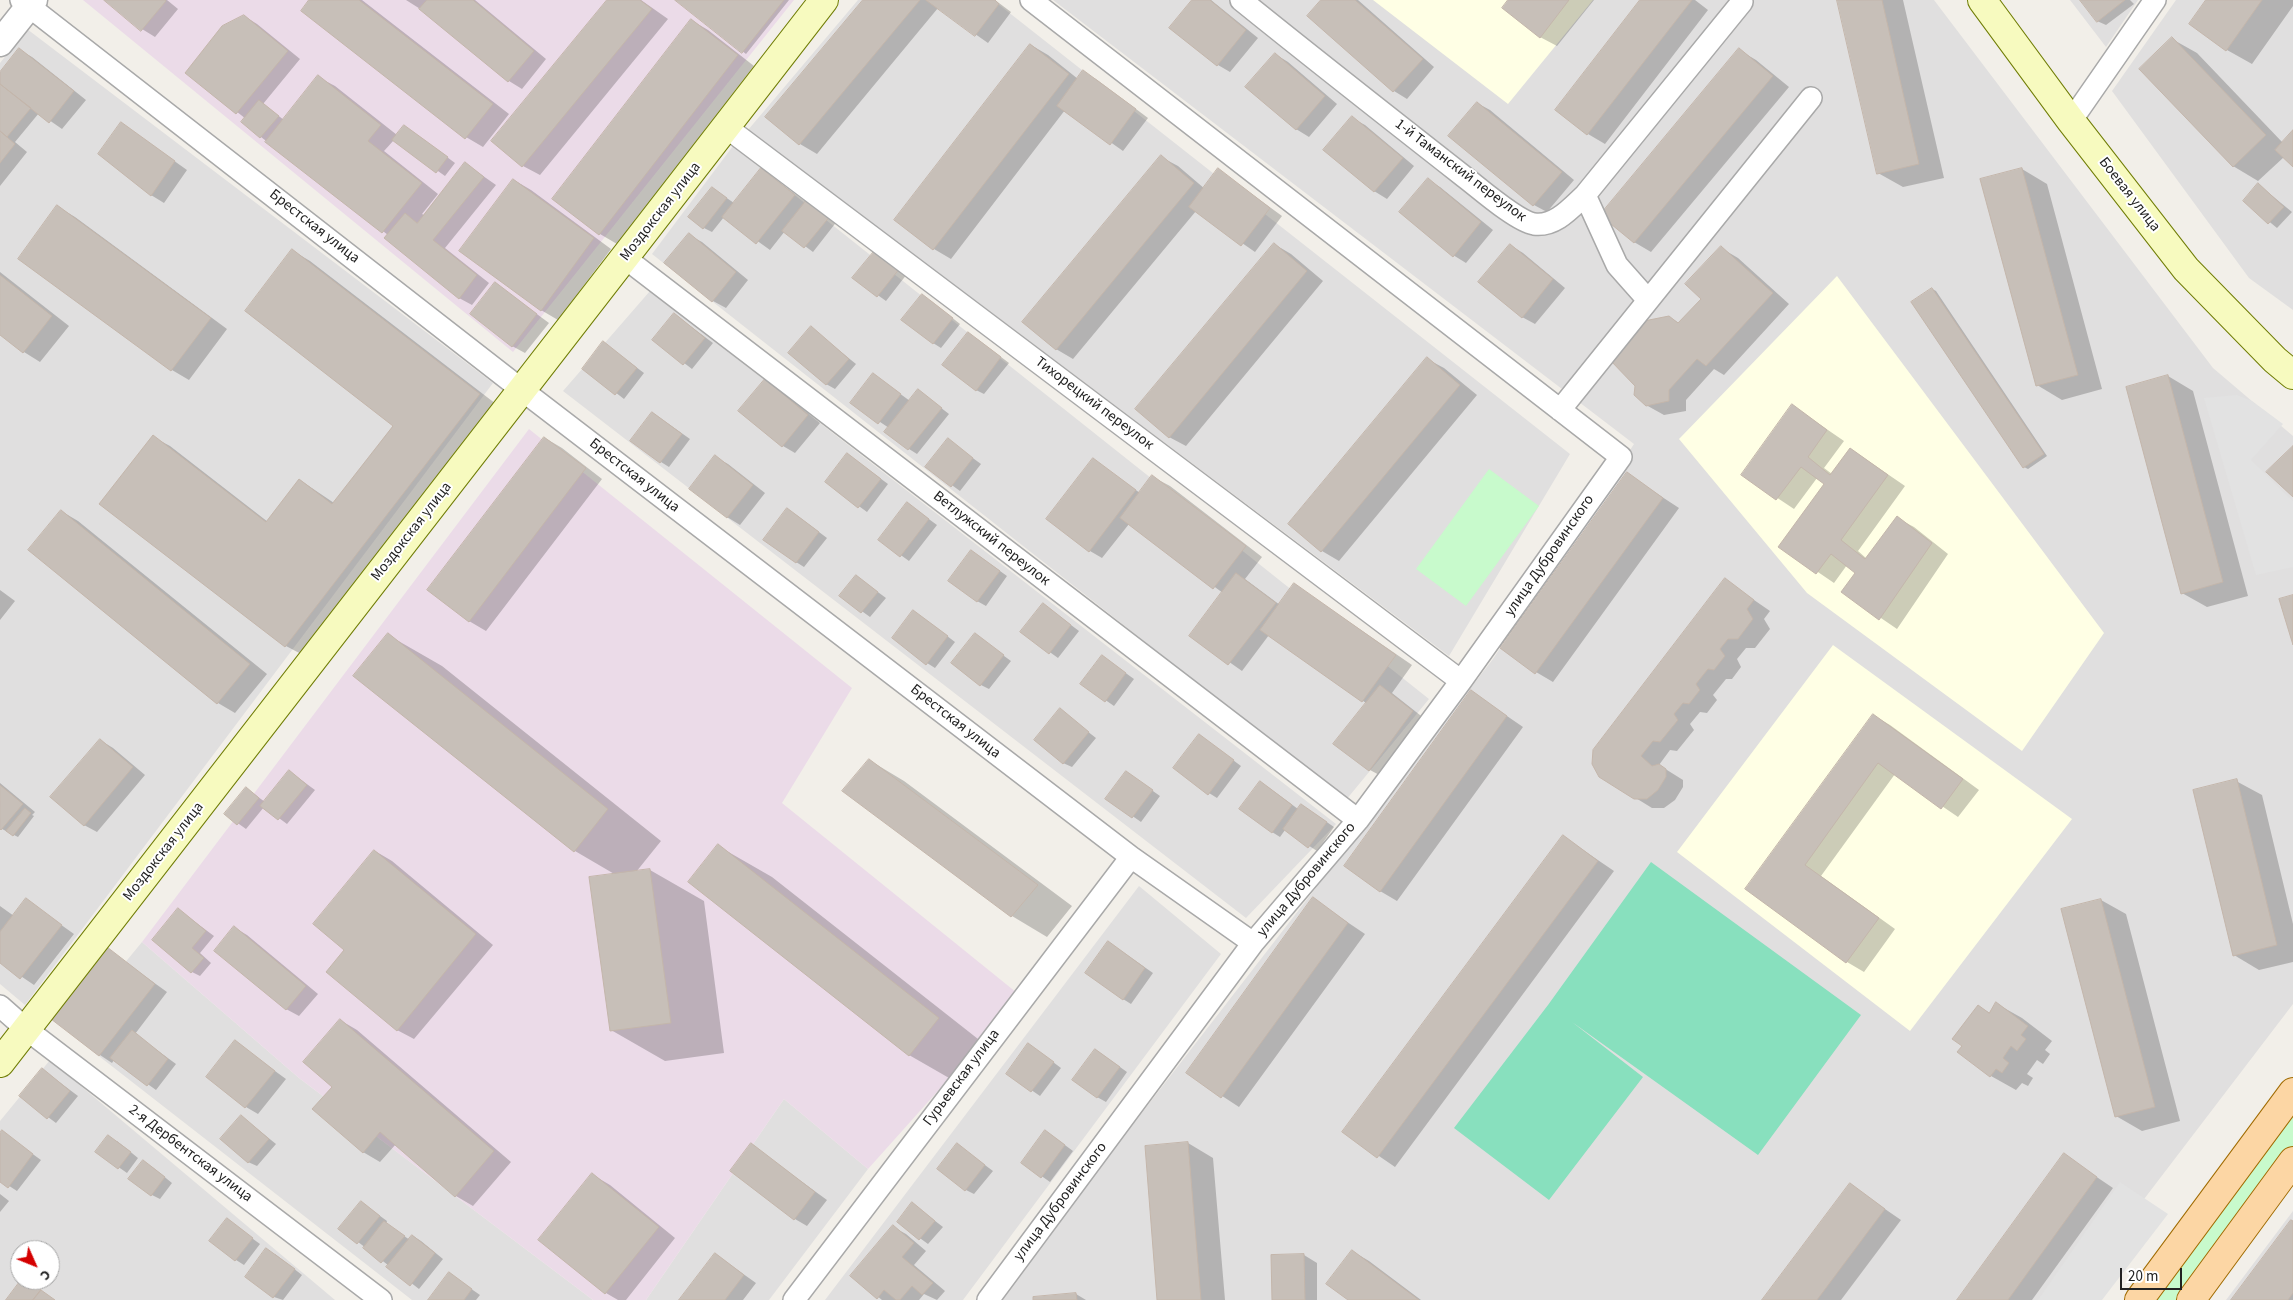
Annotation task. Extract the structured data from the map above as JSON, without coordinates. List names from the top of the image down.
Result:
{
  "streets": {
    "main road": ["Боевая улица", "Моздокская улица"],
    "street": [
      "1-й Таманский переулок",
      "Брестская улица",
      "Тихорецкий переулок",
      "Ветлужский переулок",
      "улица Дубровинского",
      "Гурьевская улица",
      "2-я Дербентская улица"
    ]
  },
  "crossings": [
    ["Моздокская улица", "Брестская улица"],
    ["Моздокская улица", "Тихорецкий переулок"],
    ["Моздокская улица", "Ветлужский переулок"],
    ["Моздокская улица", "2-я Дербентская улица"],
    ["Брестская улица", "улица Дубровинского"],
    ["Брестская улица", "Гурьевская улица"],
    ["Тихорецкий переулок", "улица Дубровинского"],
    ["Ветлужский переулок", "улица Дубровинского"]
  ],
  "scale_bar": "20 m",
  "north": "bottom right"
}
